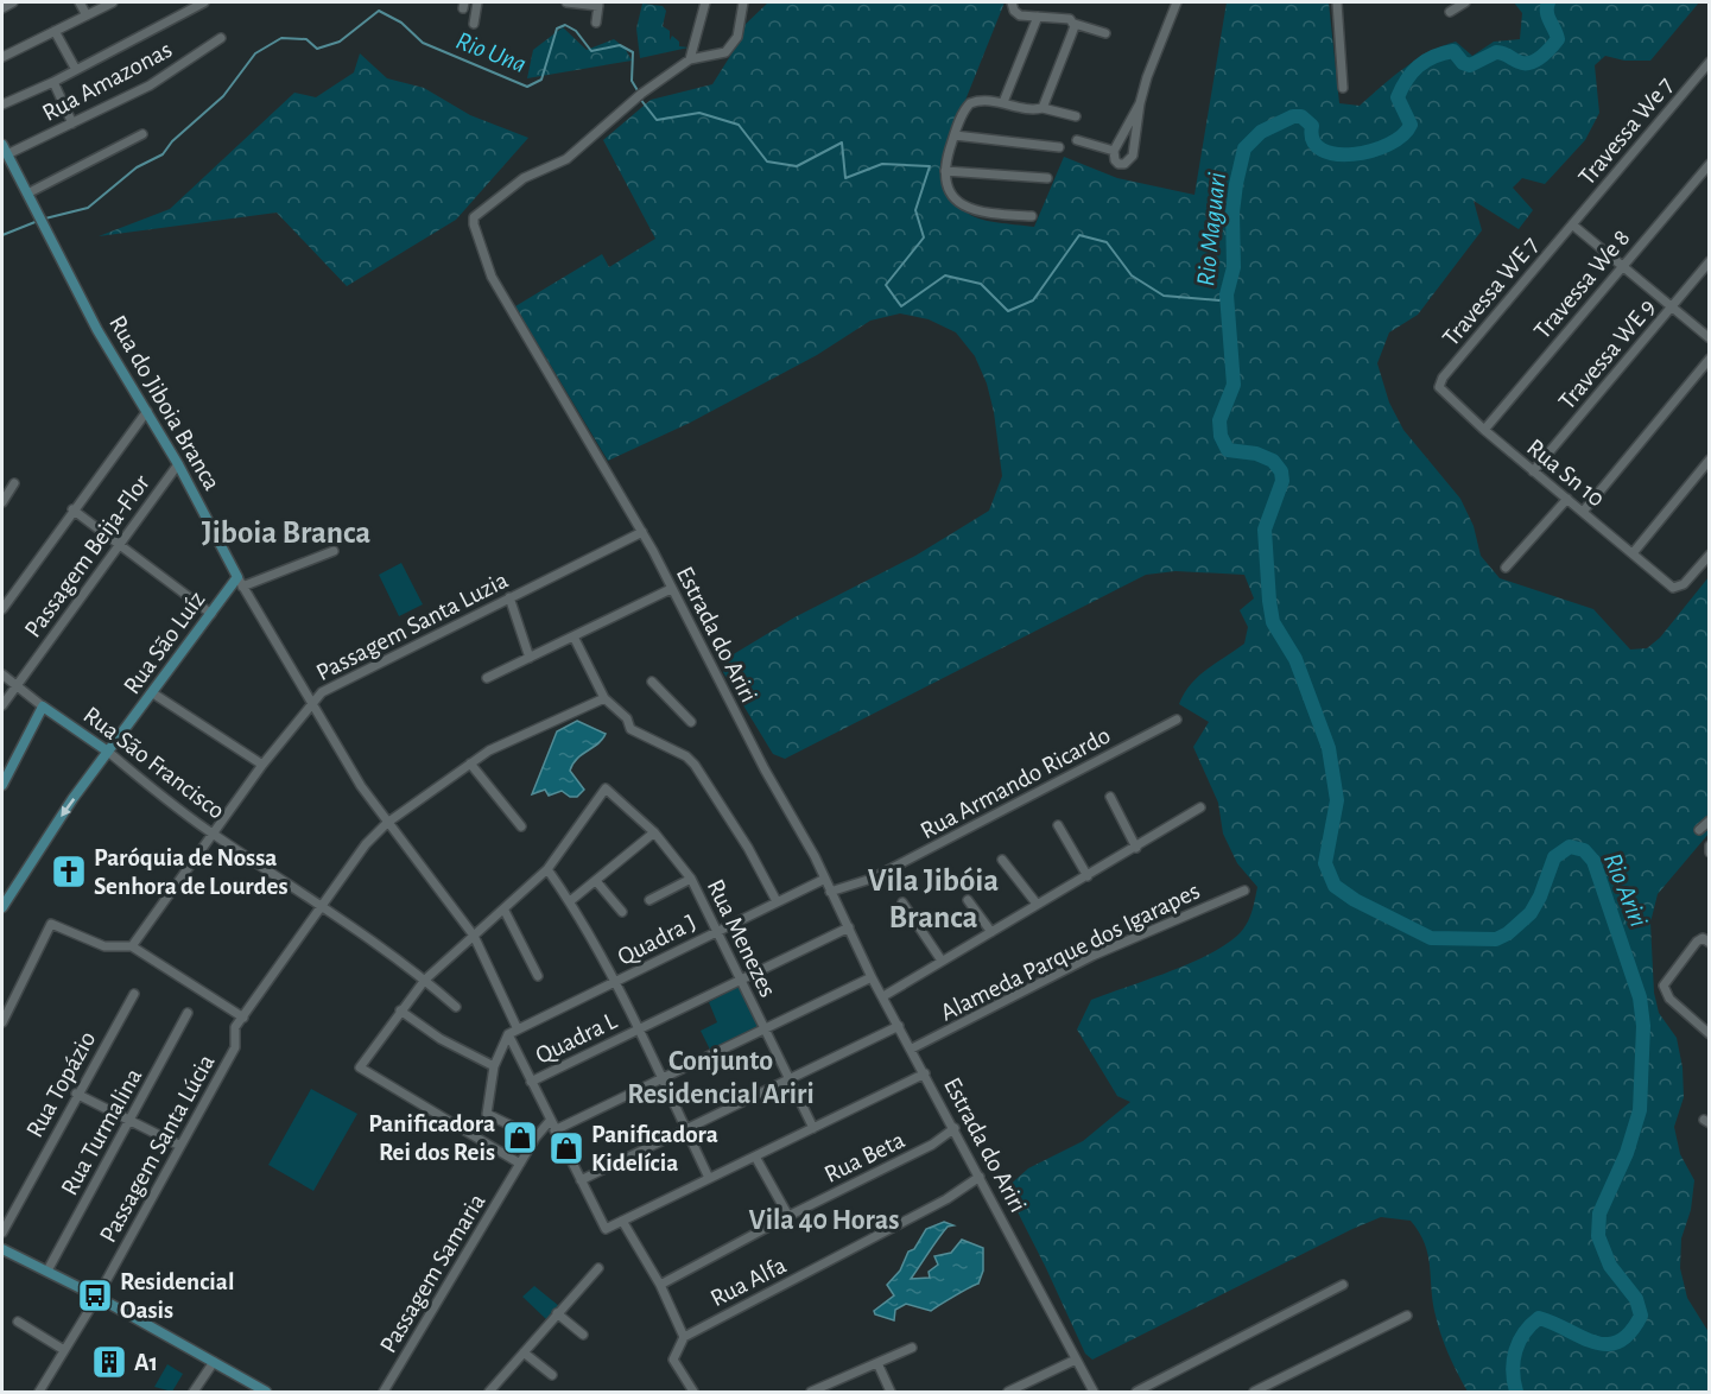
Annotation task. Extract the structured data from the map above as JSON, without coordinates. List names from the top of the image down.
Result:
{
  "streets": {
    "main road": ["Rua do Jiboia Branca", "Rua São Luíz", "Rua São Francisco"],
    "street": [
      "Rua Amazonas",
      "Travessa We 7",
      "Travessa We 8",
      "Travessa WE 7",
      "Travessa WE 9",
      "Rua Sn 10",
      "Passagem Beija-Flor",
      "Passagem Santa Luzia",
      "Estrada do Ariri",
      "Rua Armando Ricardo",
      "Rua Menezes",
      "Quadra J",
      "Alameda Parque dos Igarapes",
      "Quadra L",
      "Rua Topázio",
      "Rua Turmalina",
      "Passagem Santa Lúcia",
      "Rua Beta",
      "Passagem Samaria",
      "Rua Alfa"
    ]
  },
  "crossings": [
    ["Rua Amazonas", "Rua do Jiboia Branca"],
    ["Travessa We 7", "Travessa WE 7"],
    ["Travessa We 8", "Rua Sn 10"],
    ["Travessa WE 7", "Rua Sn 10"],
    ["Travessa WE 9", "Rua Sn 10"],
    ["Rua do Jiboia Branca", "Passagem Beija-Flor"],
    ["Rua do Jiboia Branca", "Passagem Santa Luzia"],
    ["Rua do Jiboia Branca", "Rua São Luíz"],
    ["Rua do Jiboia Branca", "Quadra L"],
    ["Rua do Jiboia Branca", "Passagem Santa Lúcia"],
    ["Passagem Beija-Flor", "Rua São Francisco"],
    ["Passagem Santa Luzia", "Estrada do Ariri"],
    ["Passagem Santa Luzia", "Rua São Francisco"],
    ["Estrada do Ariri", "Rua Armando Ricardo"],
    ["Estrada do Ariri", "Quadra J"],
    ["Estrada do Ariri", "Alameda Parque dos Igarapes"],
    ["Estrada do Ariri", "Rua Beta"],
    ["Estrada do Ariri", "Rua Alfa"],
    ["Rua São Luíz", "Rua São Francisco"],
    ["Rua São Francisco", "Passagem Santa Lúcia"],
    ["Rua Menezes", "Quadra J"],
    ["Quadra J", "Quadra L"]
  ],
  "districts": [
    "Jiboia Branca",
    "Vila Jibóia Branca",
    "Conjunto Residencial Ariri",
    "Vila 40 Horas"
  ],
  "water": ["Rio Una", "Rio Maguari", "Rio Ariri"],
  "places": {
    "church": ["Paróquia de Nossa Senhora de Lourdes"],
    "shop": ["Panificadora Rei dos Reis", "Panificadora Kidelícia"],
    "bus stop": ["Residencial Oasis"],
    "building": ["A1"]
  }
}
